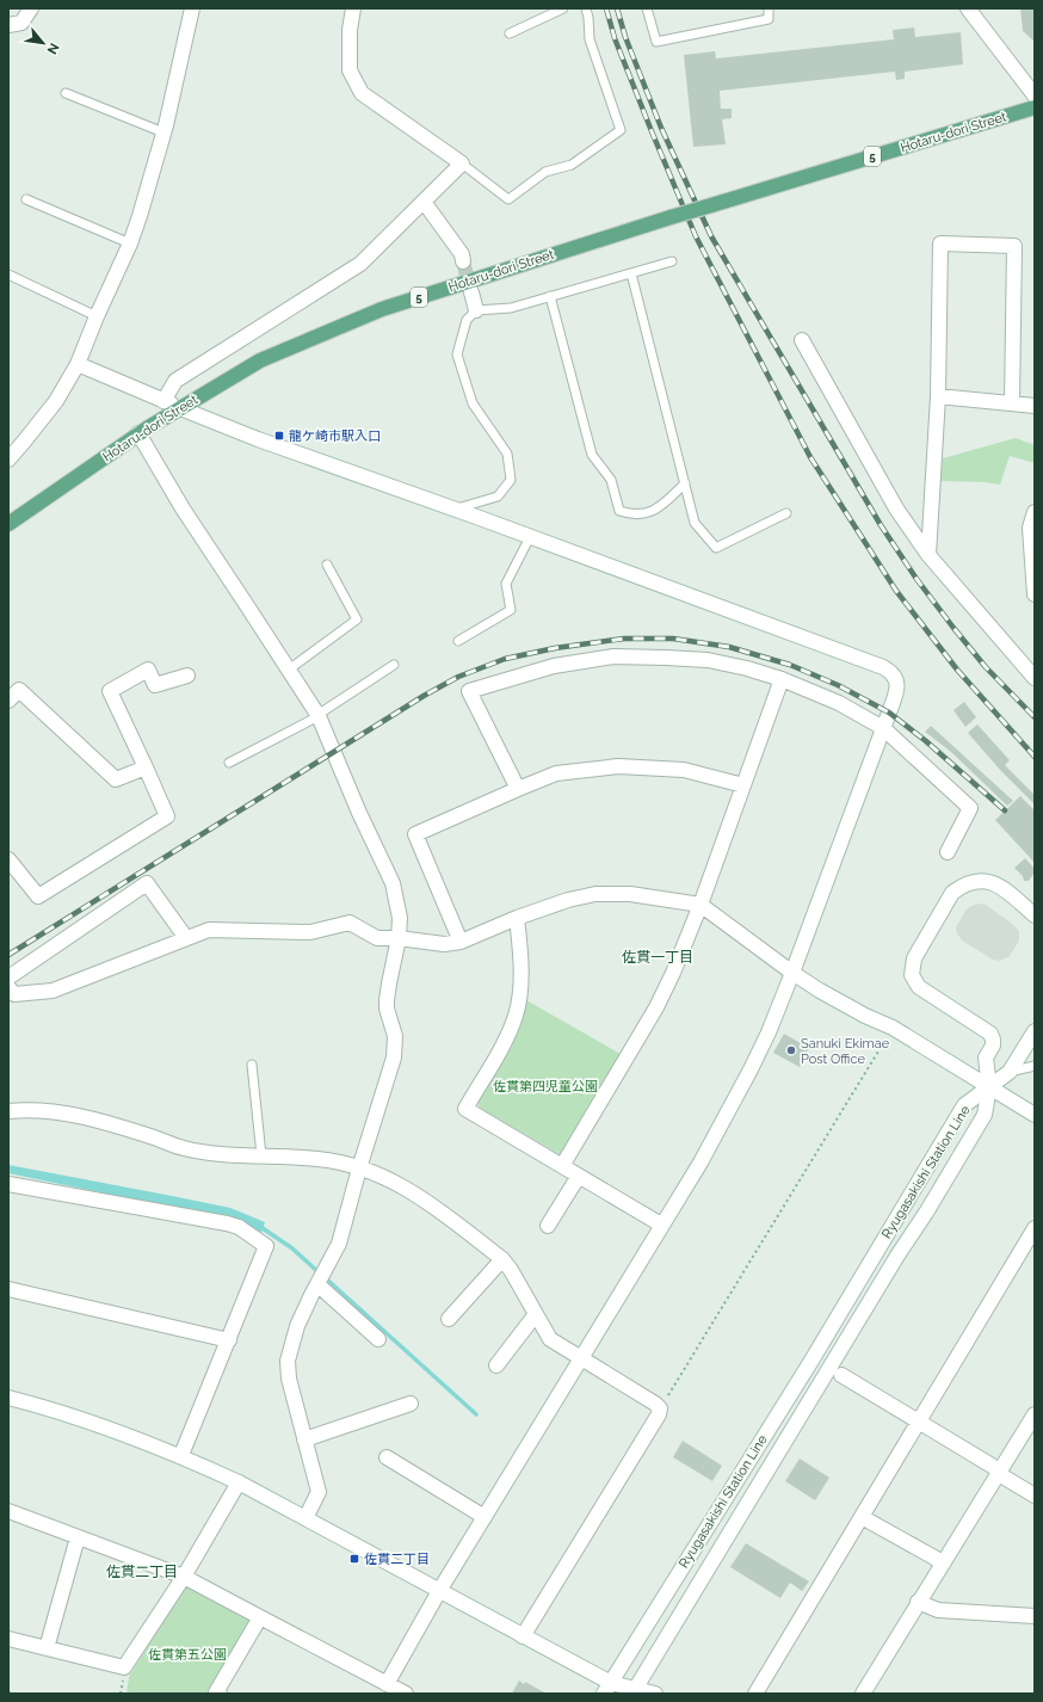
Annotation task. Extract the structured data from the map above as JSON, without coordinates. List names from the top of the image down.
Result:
{
  "streets": {
    "main road": ["Hotaru-dori Street", "5"],
    "street": ["Ryugasakishi Station Line"]
  },
  "districts": ["佐貫一丁目", "佐貫二丁目"],
  "parks": ["佐貫第四児童公園", "佐貫第五公園"],
  "places": {
    "transit": ["龍ケ崎市駅入口", "佐貫二丁目"],
    "other": ["Sanuki Ekimae Post Office"]
  },
  "north": "bottom right"
}
